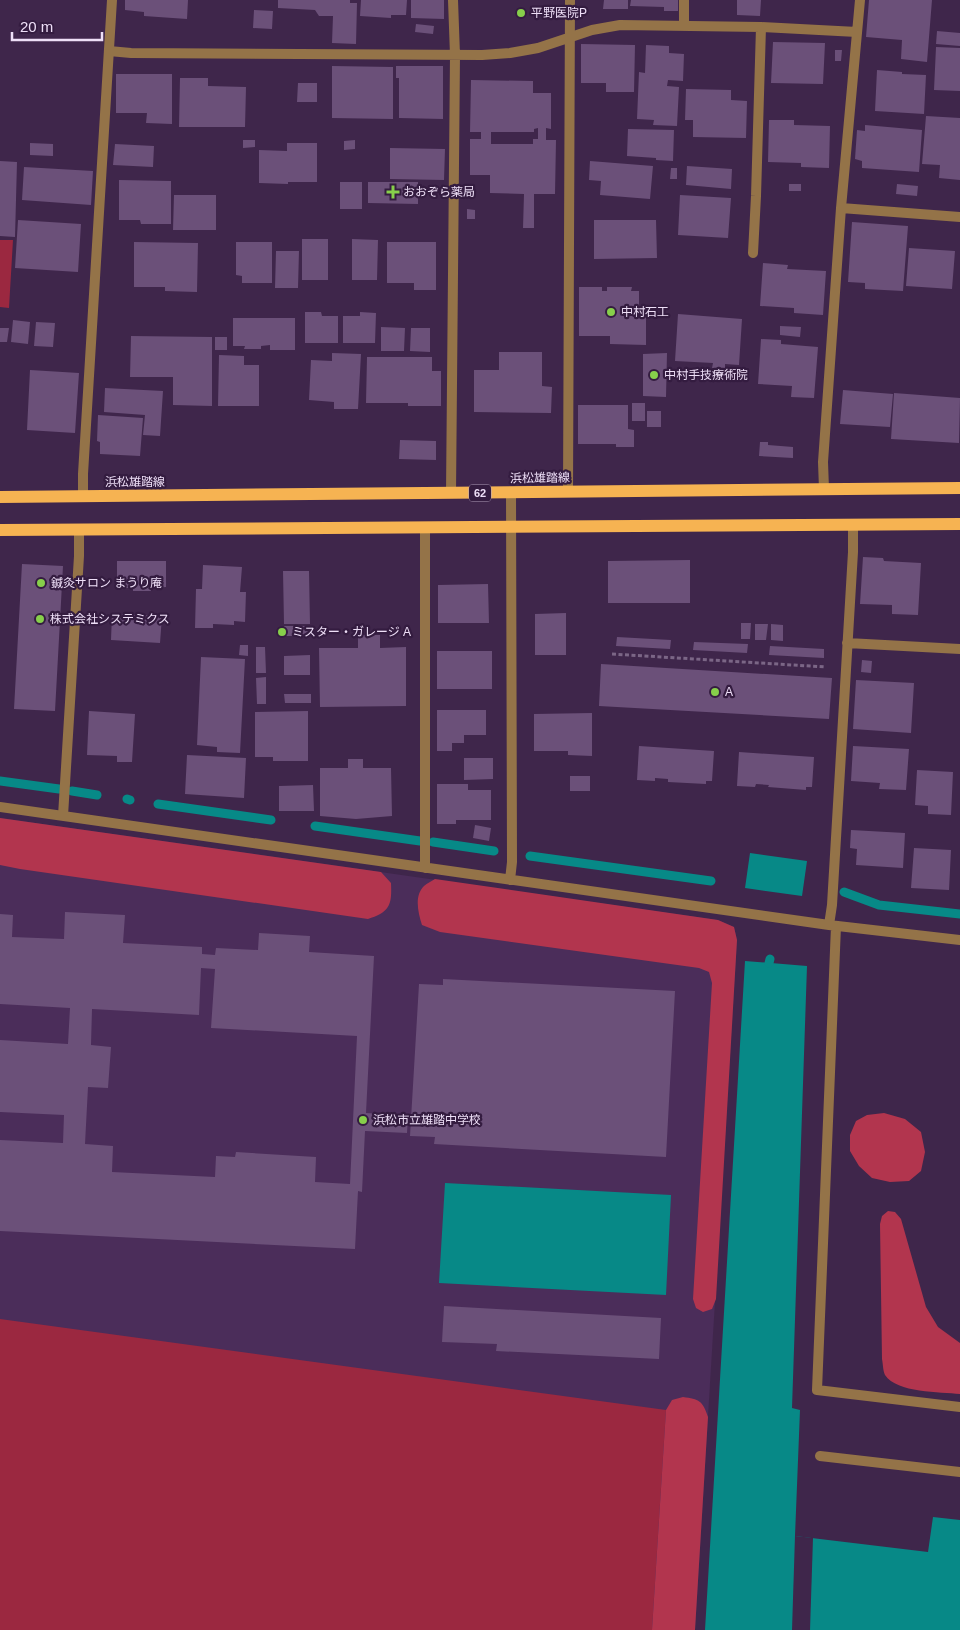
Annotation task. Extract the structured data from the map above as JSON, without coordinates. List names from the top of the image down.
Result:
{
  "streets": {
    "main road": ["浜松雄踏線", "62"]
  },
  "places": {
    "other": [
      "平野医院P",
      "中村石工",
      "中村手技療術院",
      "鍼灸サロン まうり庵",
      "株式会社システミクス",
      "ミスター・ガレージ A",
      "A",
      "浜松市立雄踏中学校"
    ],
    "health": ["おおぞら薬局"]
  },
  "scale_bar": "20 m"
}
